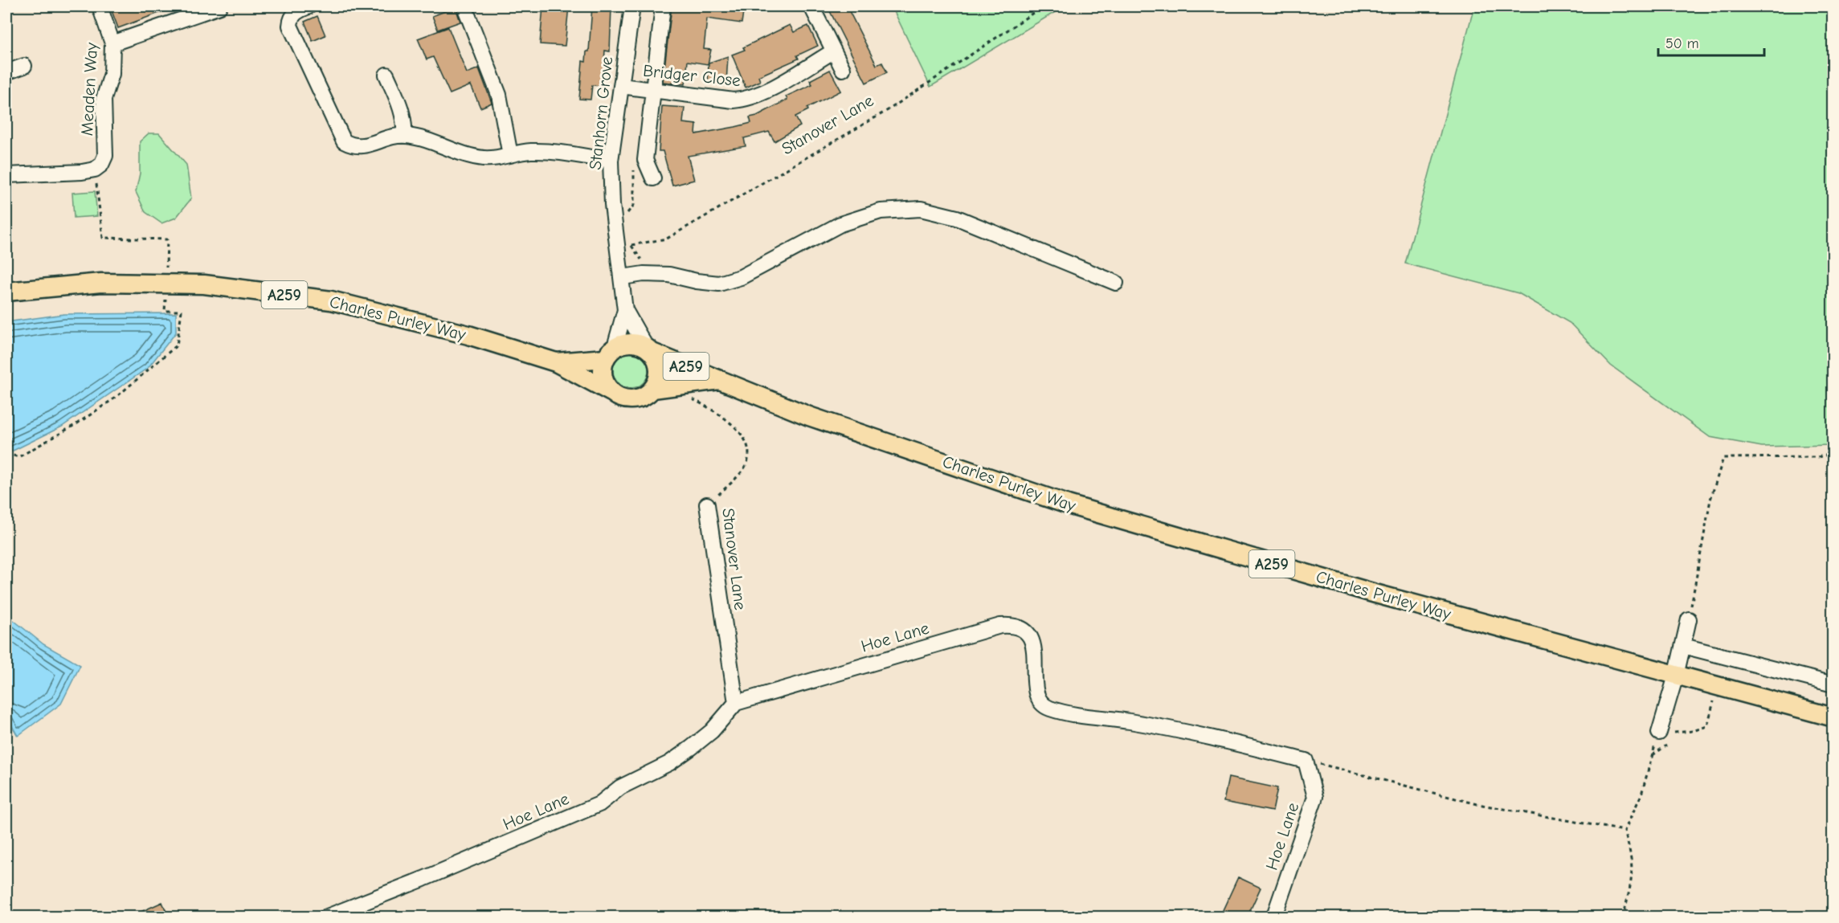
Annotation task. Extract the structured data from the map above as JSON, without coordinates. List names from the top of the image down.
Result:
{
  "streets": {
    "main road": ["A259", "Charles Purley Way"],
    "street": [
      "Bridger Close",
      "Meaden Way",
      "Stanhorn Grove",
      "Stanover Lane",
      "Hoe Lane"
    ]
  },
  "crossings": [
    ["Bridger Close", "Stanhorn Grove"],
    ["Stanhorn Grove", "Stanover Lane"],
    ["Stanhorn Grove", "Charles Purley Way"],
    ["Stanover Lane", "Charles Purley Way"],
    ["Stanover Lane", "Hoe Lane"]
  ],
  "scale_bar": "50 m"
}
